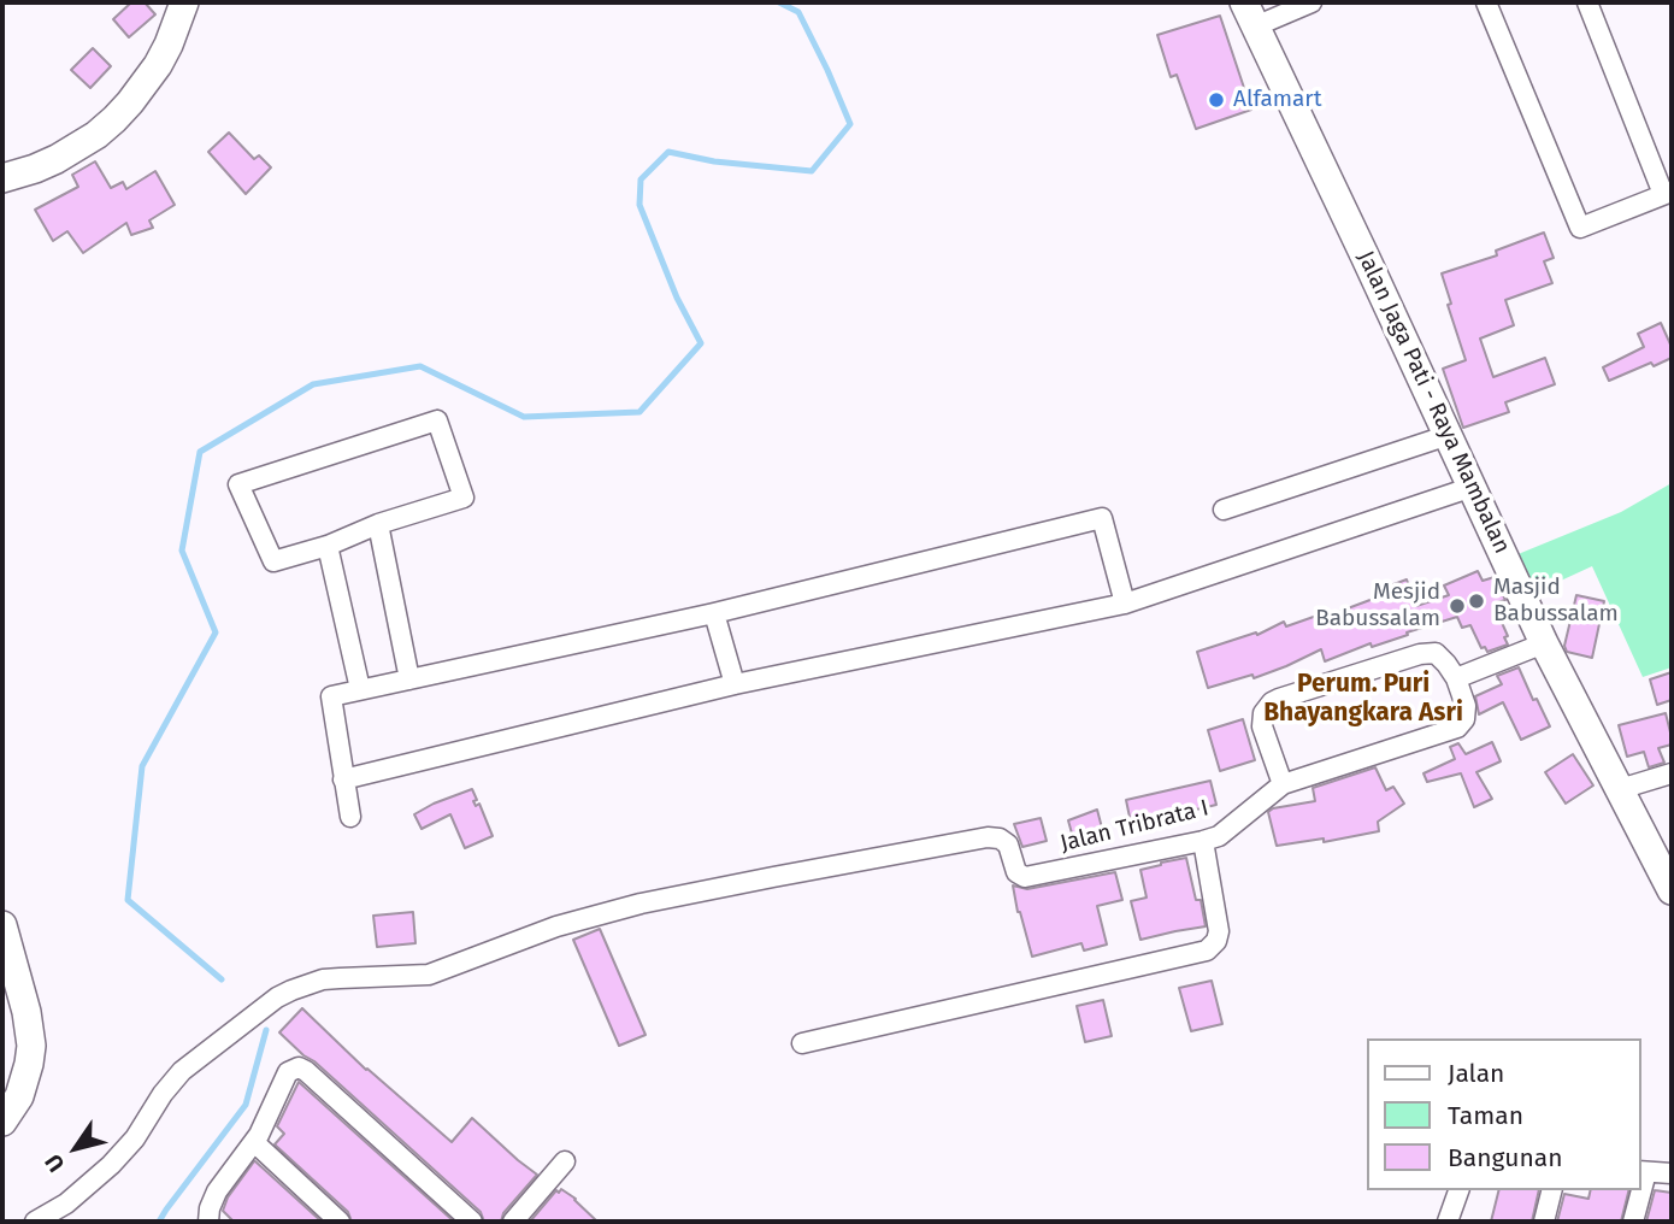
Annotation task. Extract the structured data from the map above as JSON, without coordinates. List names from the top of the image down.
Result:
{
  "streets": {
    "street": ["Jalan Jaga Pati - Raya Mambalan", "Jalan Tribrata I"]
  },
  "districts": ["Perum. Puri Bhayangkara Asri"],
  "places": ["Alfamart", "Masjid Babussalam", "Mesjid Babussalam"],
  "legend": ["Jalan", "Taman", "Bangunan"],
  "north": "bottom left"
}
